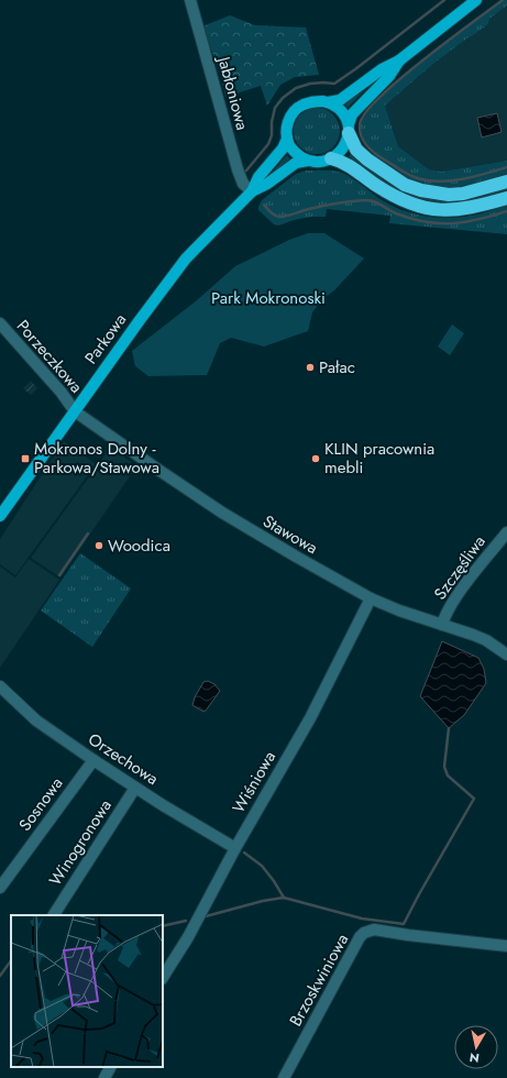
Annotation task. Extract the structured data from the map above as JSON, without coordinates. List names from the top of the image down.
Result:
{
  "streets": {
    "main road": ["Parkowa"],
    "street": [
      "Jabłoniowa",
      "Porzeczkowa",
      "Stawowa",
      "Szczęśliwa",
      "Orzechowa",
      "Wiśniowa",
      "Sosnowa",
      "Winogronowa",
      "Brzoskwiniowa"
    ]
  },
  "crossings": [
    ["Jabłoniowa", "Parkowa"],
    ["Parkowa", "Porzeczkowa"],
    ["Parkowa", "Stawowa"],
    ["Porzeczkowa", "Stawowa"],
    ["Stawowa", "Szczęśliwa"],
    ["Stawowa", "Wiśniowa"],
    ["Orzechowa", "Wiśniowa"],
    ["Orzechowa", "Sosnowa"],
    ["Orzechowa", "Winogronowa"]
  ],
  "parks": ["Park Mokronoski"],
  "places": {
    "other": ["Pałac", "KLIN pracownia mebli", "Woodica"],
    "transit": ["Mokronos Dolny - Parkowa/Stawowa"]
  },
  "north": "bottom"
}
